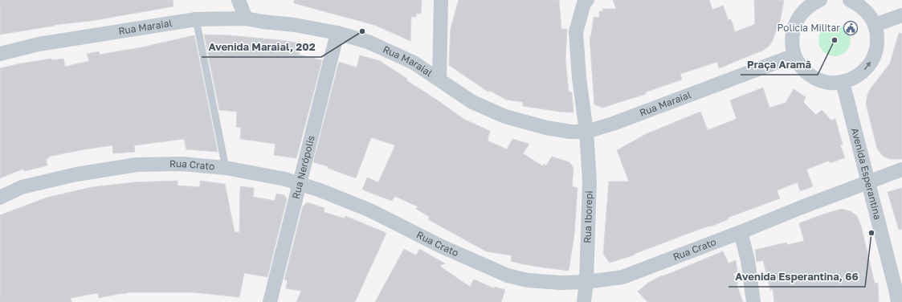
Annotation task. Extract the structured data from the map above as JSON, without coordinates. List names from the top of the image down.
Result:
{
  "streets": {
    "street": [
      "Rua Maraial",
      "Rua Crato",
      "Rua Nerópolis",
      "Avenida Esperantina",
      "Rua Iborepi"
    ]
  },
  "crossings": [
    ["Rua Maraial", "Rua Nerópolis"],
    ["Rua Maraial", "Rua Iborepi"],
    ["Rua Crato", "Rua Nerópolis"],
    ["Rua Crato", "Avenida Esperantina"],
    ["Rua Crato", "Rua Iborepi"]
  ],
  "places": {
    "public building": ["Policia Militar"],
    "other": ["Avenida Maraial, 202", "Praça Aramã", "Avenida Esperantina, 66"]
  }
}
